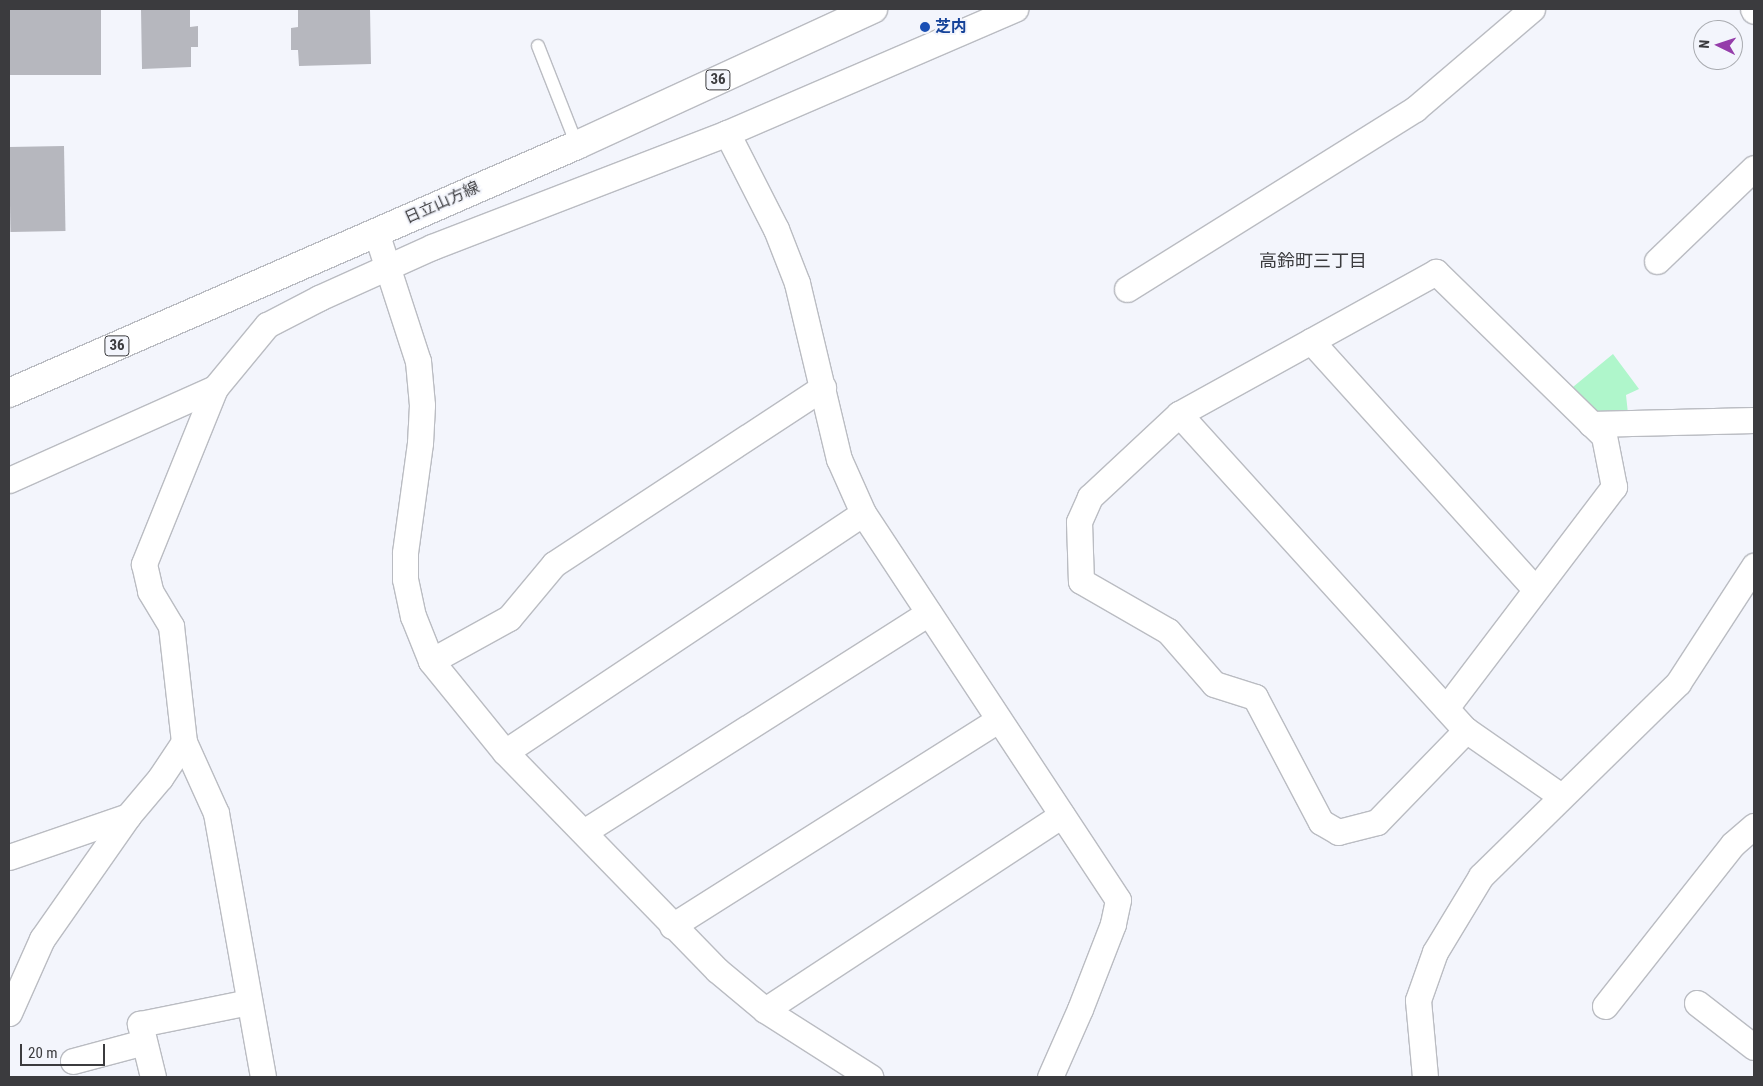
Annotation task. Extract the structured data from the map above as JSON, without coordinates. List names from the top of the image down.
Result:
{
  "streets": {
    "main road": ["36", "日立山方線"]
  },
  "districts": ["高鈴町三丁目"],
  "places": ["芝内"],
  "scale_bar": "20 m",
  "north": "left"
}
